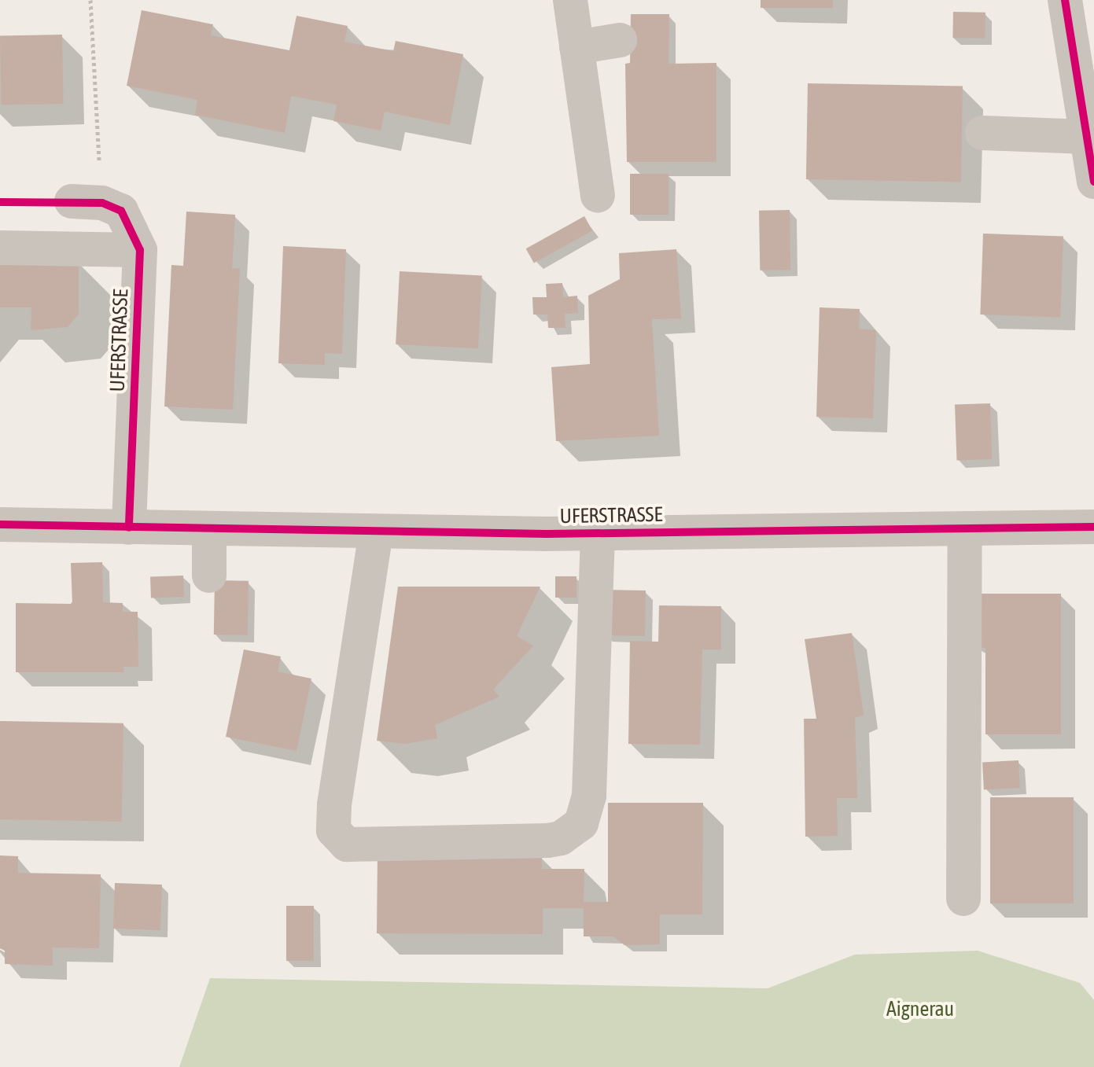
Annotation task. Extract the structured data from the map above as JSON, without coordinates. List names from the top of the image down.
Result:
{
  "streets": {
    "street": ["UFERSTRASSE"]
  },
  "parks": ["Aignerau"]
}
